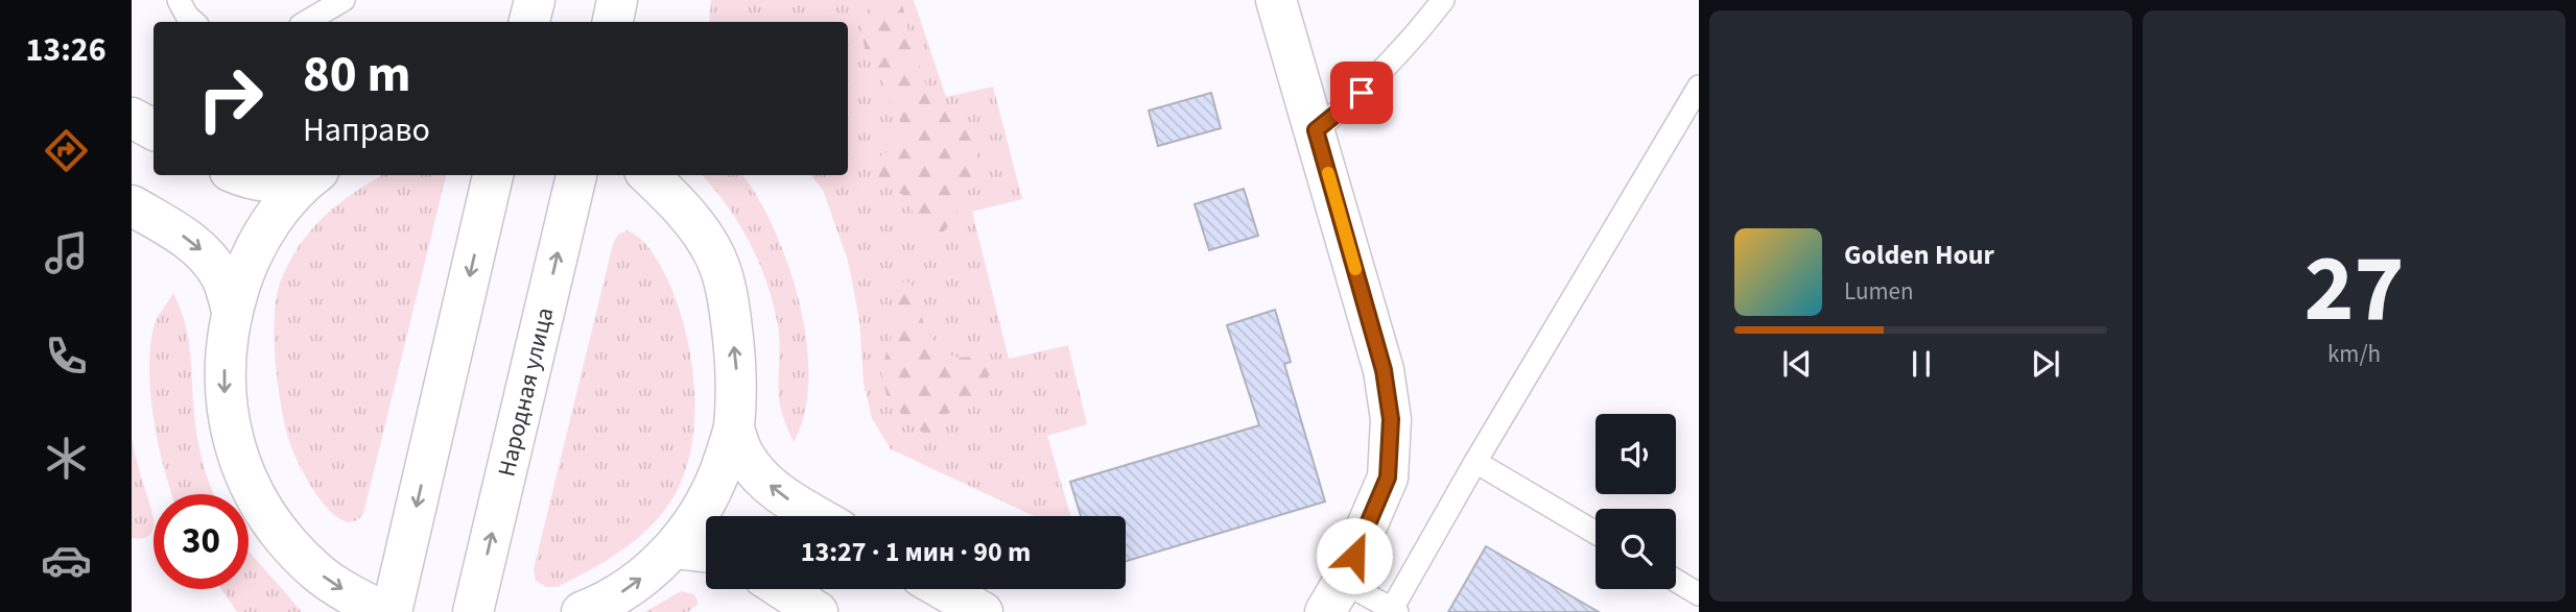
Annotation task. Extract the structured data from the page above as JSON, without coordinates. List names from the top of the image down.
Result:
{
  "streets": {
    "main road": ["Народная улица"]
  },
  "page": {
    "tabs": "13:26",
    "tile": ["27", "km/h"],
    "turn": ["80 m", "Направо"],
    "song": ["Golden Hour", "Lumen"],
    "limit": "30",
    "trip": "13:27 · 1 мин · 90 m"
  }
}
